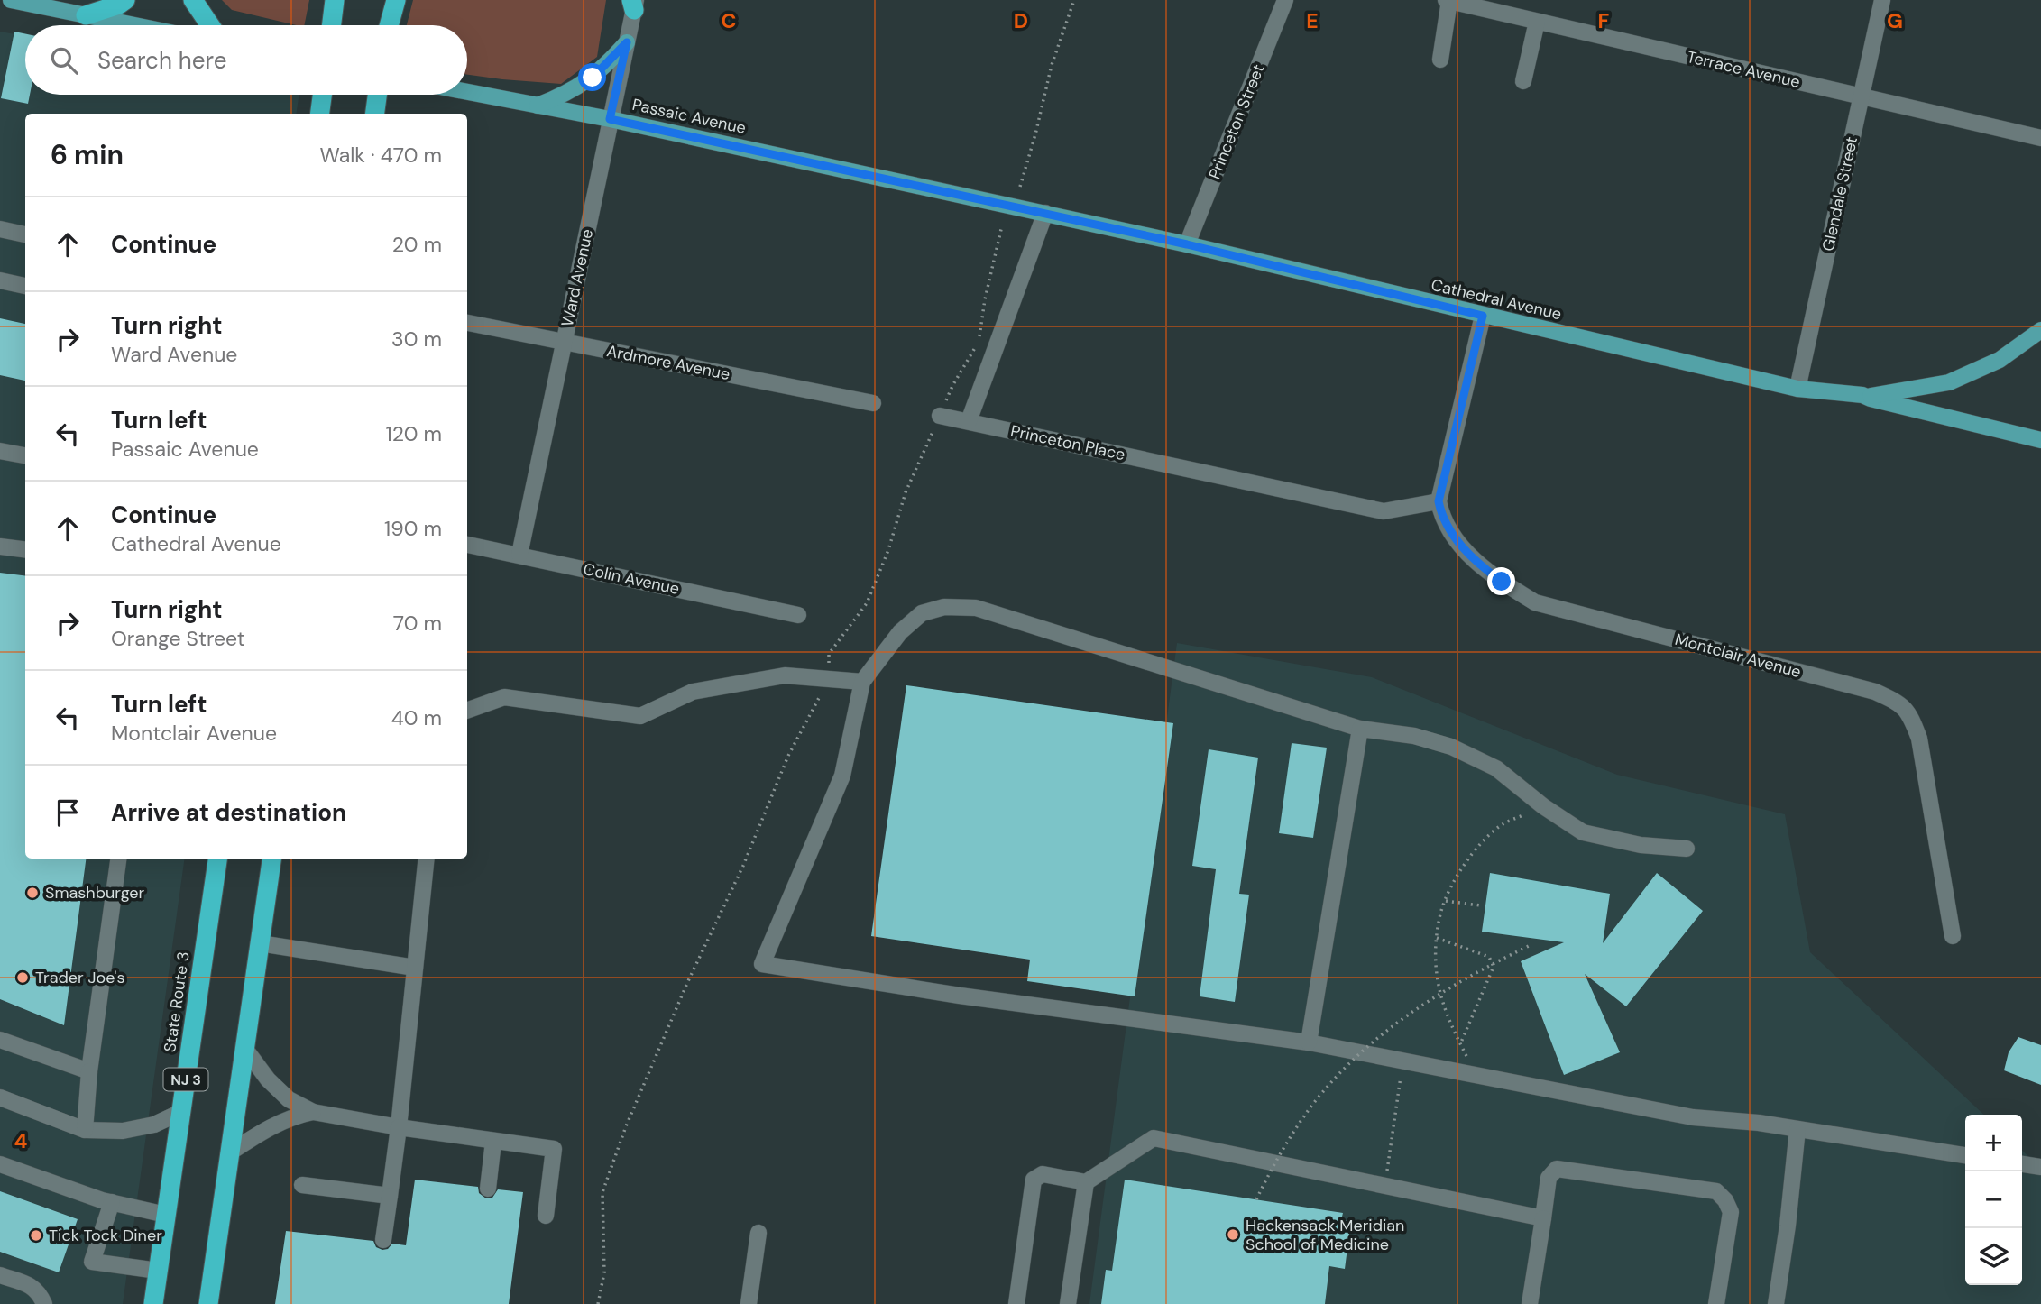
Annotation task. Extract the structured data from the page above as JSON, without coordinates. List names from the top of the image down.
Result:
{
  "streets": {
    "highway": ["State Route 3", "NJ 3"],
    "main road": ["Passaic Avenue", "Cathedral Avenue"],
    "street": [
      "Terrace Avenue",
      "Princeton Street",
      "Glendale Street",
      "Ward Avenue",
      "Ardmore Avenue",
      "Princeton Place",
      "Colin Avenue",
      "Montclair Avenue"
    ]
  },
  "crossings": [
    ["Terrace Avenue", "Glendale Street"],
    ["Passaic Avenue", "Ward Avenue"],
    ["Passaic Avenue", "Cathedral Avenue"],
    ["Princeton Street", "Cathedral Avenue"],
    ["Glendale Street", "Cathedral Avenue"],
    ["Ward Avenue", "Ardmore Avenue"],
    ["Ward Avenue", "Colin Avenue"],
    ["Princeton Place", "Montclair Avenue"]
  ],
  "places": [
    "Smashburger",
    "Trader Joe's",
    "Hackensack Meridian School of Medicine",
    "Tick Tock Diner"
  ],
  "page": {
    "search": "Search here",
    "heading": ["6 min", "Walk · 470 m"],
    "list": [
      ["Continue", "20 m"],
      ["Turn right", "Ward Avenue", "30 m"],
      ["Turn left", "Passaic Avenue", "120 m"],
      ["Continue", "Cathedral Avenue", "190 m"],
      ["Turn right", "Orange Street", "70 m"],
      ["Turn left", "Montclair Avenue", "40 m"],
      "Arrive at destination"
    ],
    "map_buttons": ["+", "−"]
  },
  "grid": {
    "columns": [
      "C",
      "D",
      "E",
      "F",
      "G"
    ],
    "rows": ["4"]
  }
}
